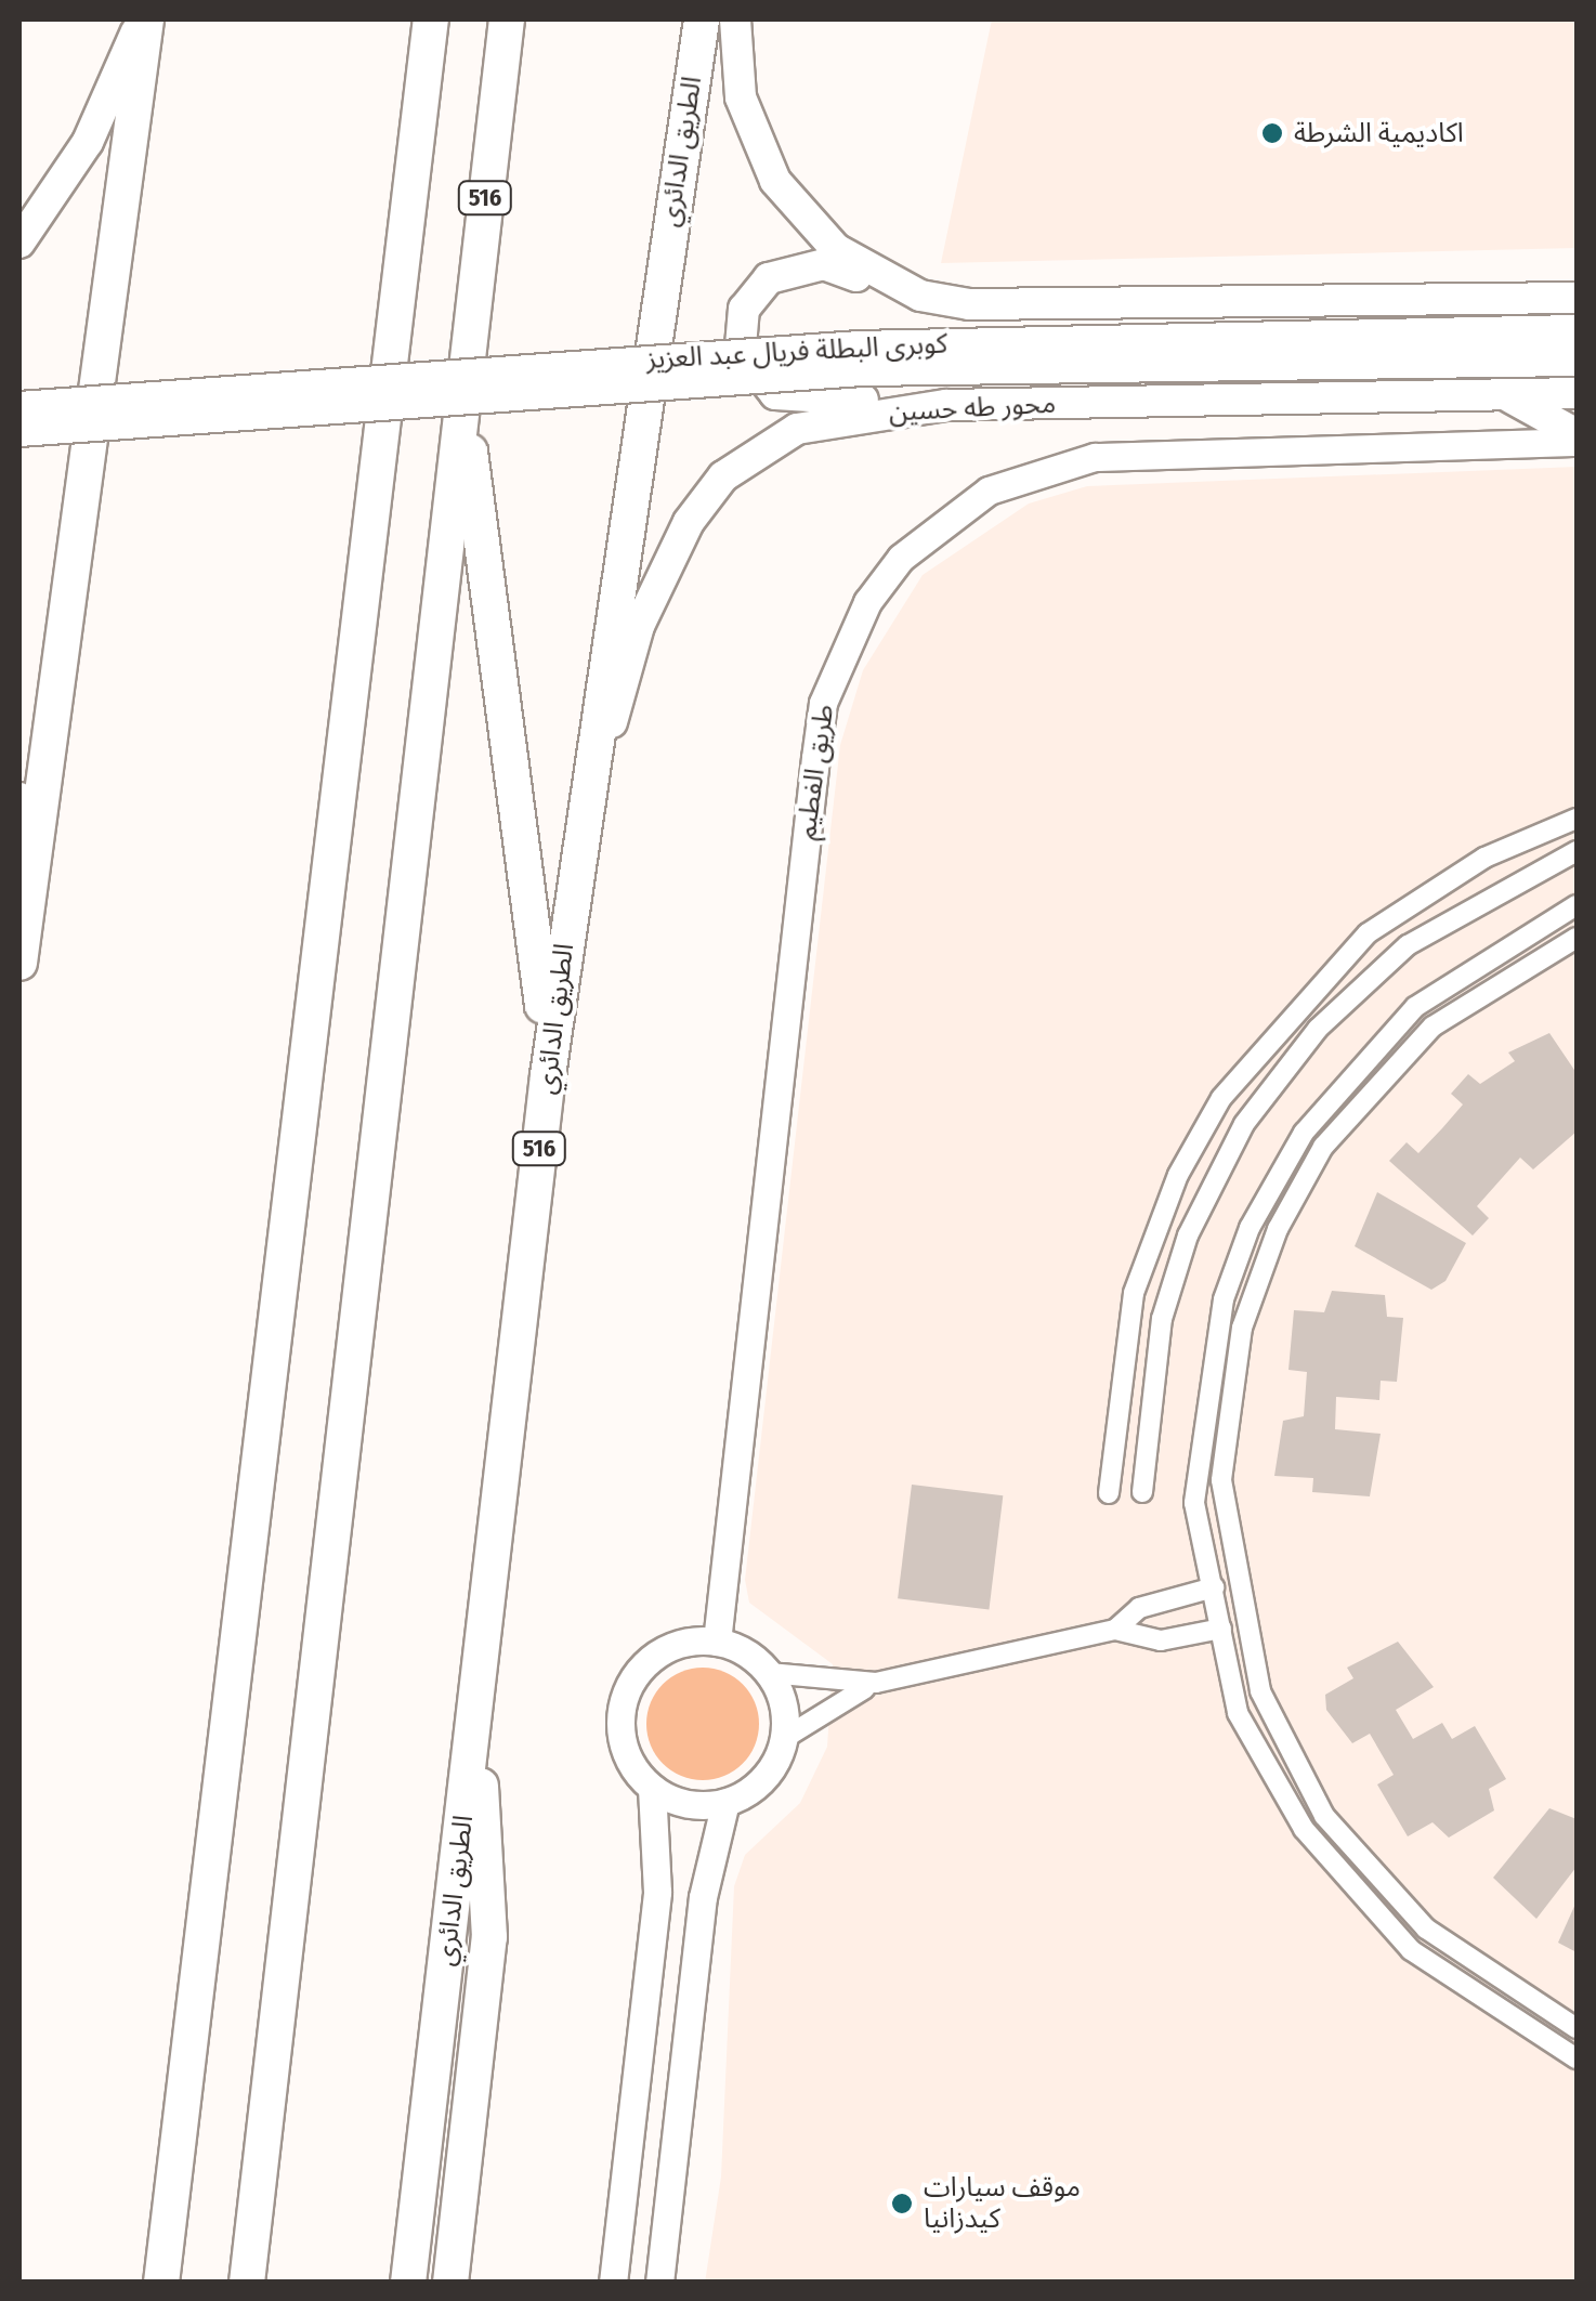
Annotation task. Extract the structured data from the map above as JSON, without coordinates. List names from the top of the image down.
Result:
{
  "streets": {
    "highway": ["الطريق الدائري", "516"],
    "main road": ["كوبرى البطلة فريال عبد العزيز", "محور طه حسين"],
    "street": ["طريق الفطيم"]
  },
  "crossings": [
    ["الطريق الدائري", "516"],
    ["الطريق الدائري", "محور طه حسين"]
  ],
  "places": ["اكاديمية الشرطة", "موقف سيارات كيدزانيا"]
}
